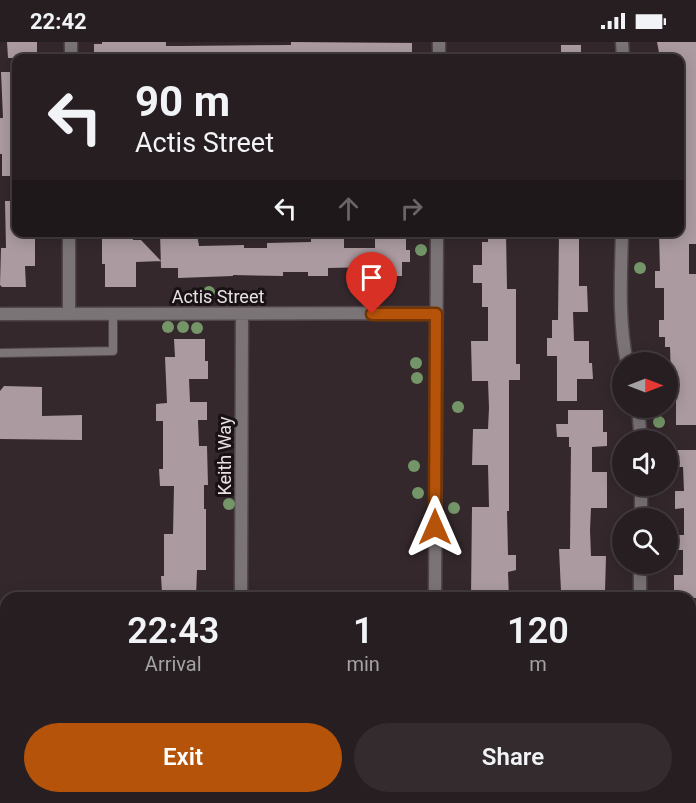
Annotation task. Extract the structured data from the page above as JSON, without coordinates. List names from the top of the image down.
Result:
{
  "streets": {
    "street": ["Actis Street", "Keith Way"]
  },
  "crossings": [
    ["Actis Street", "Keith Way"]
  ],
  "north": "right",
  "page": {
    "status": "22:42",
    "turn": ["90 m", "Actis Street"],
    "eta": [
      "22:43",
      "Arrival",
      "1",
      "min",
      "120",
      "m"
    ],
    "buttons": ["Exit", "Share"]
  }
}
